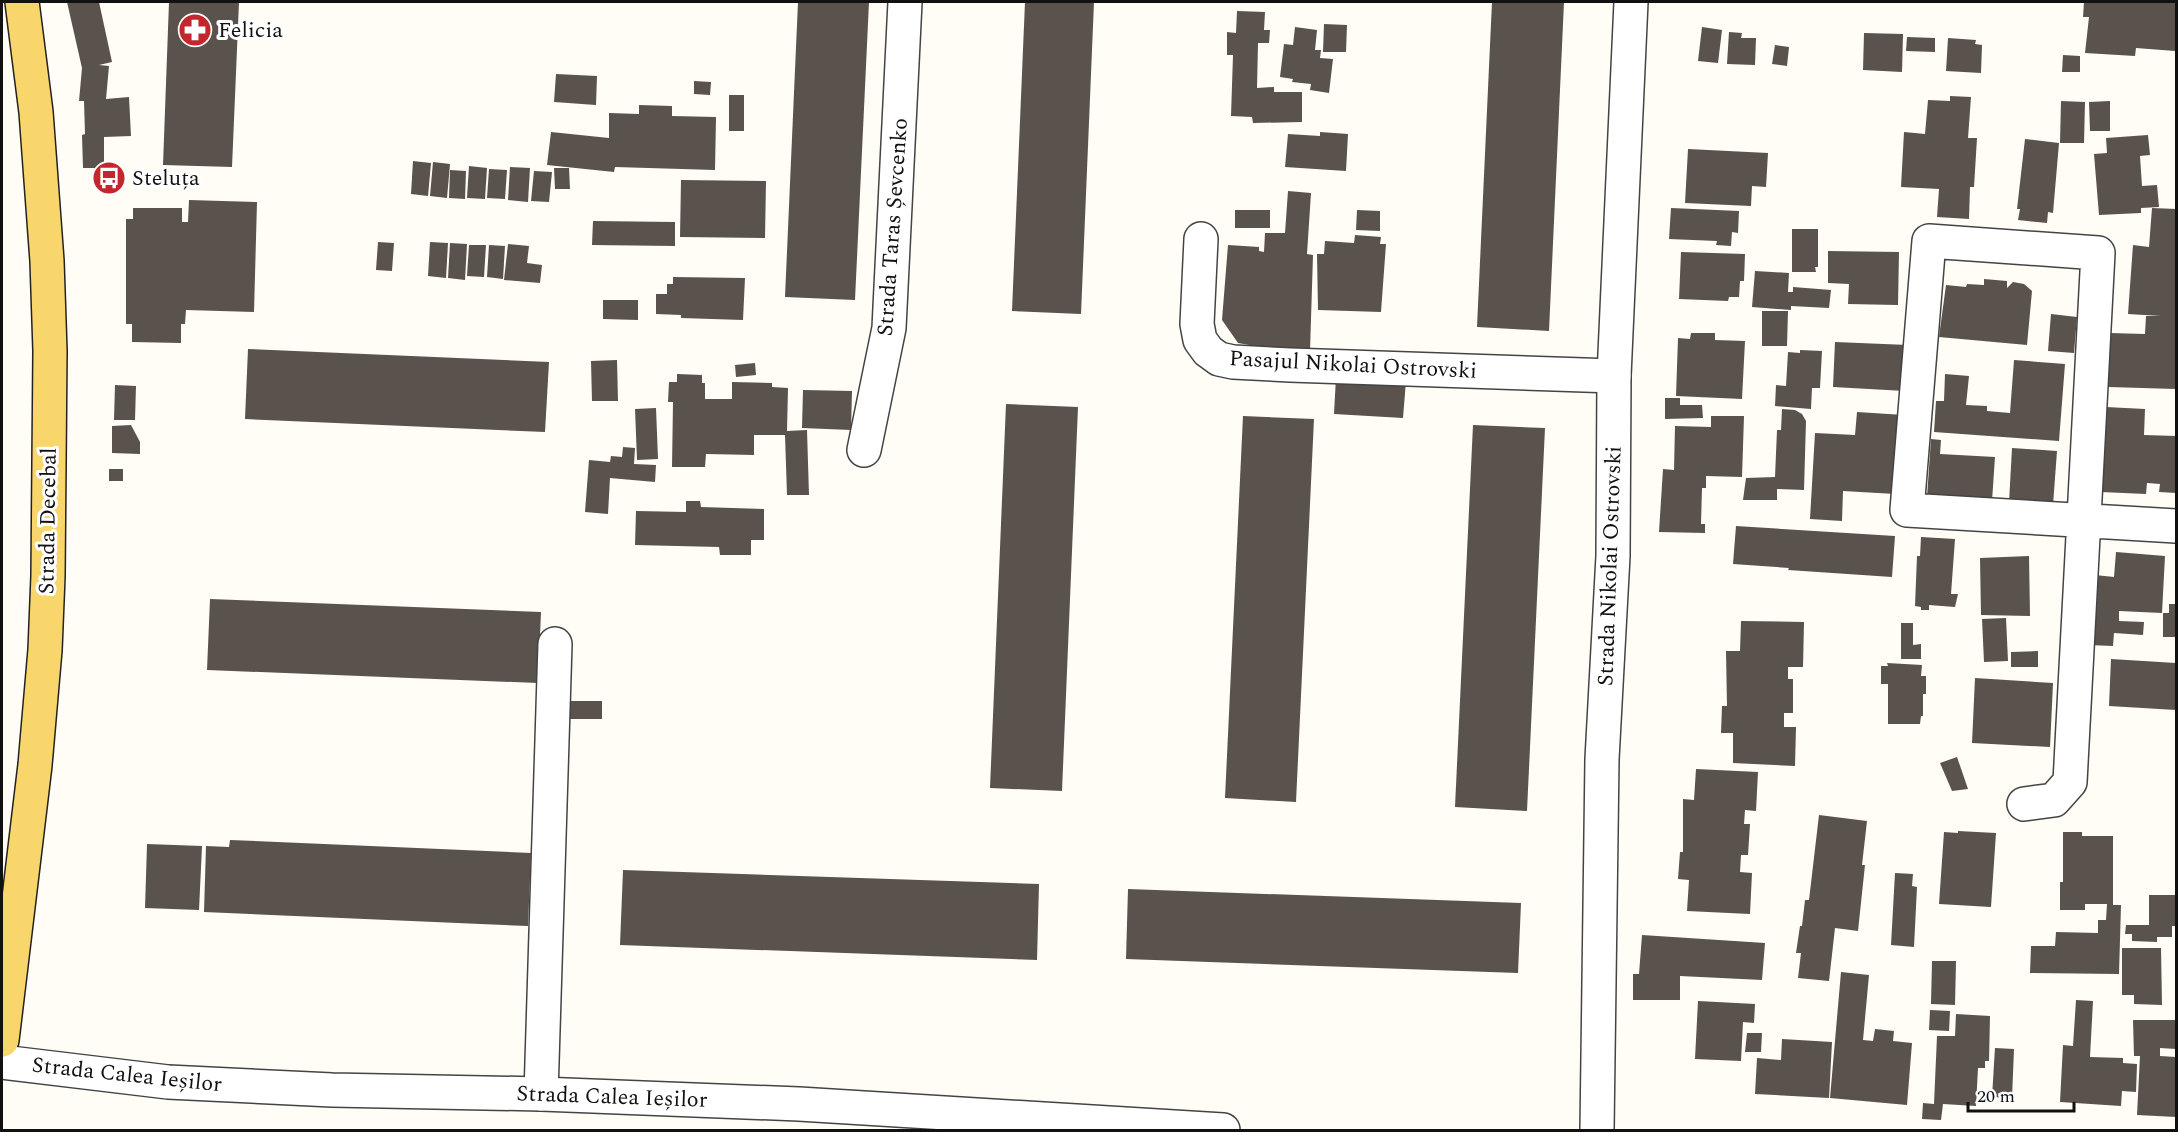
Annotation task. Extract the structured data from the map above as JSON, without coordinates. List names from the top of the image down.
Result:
{
  "streets": {
    "main road": ["Strada Decebal"],
    "street": [
      "Strada Taras Șevcenko",
      "Pasajul Nikolai Ostrovski",
      "Strada Nikolai Ostrovski",
      "Strada Calea Ieșilor"
    ]
  },
  "crossings": [
    ["Pasajul Nikolai Ostrovski", "Strada Nikolai Ostrovski"]
  ],
  "places": {
    "pharmacy": ["Felicia"],
    "bus stop": ["Steluța"]
  },
  "scale_bar": "20 m"
}
